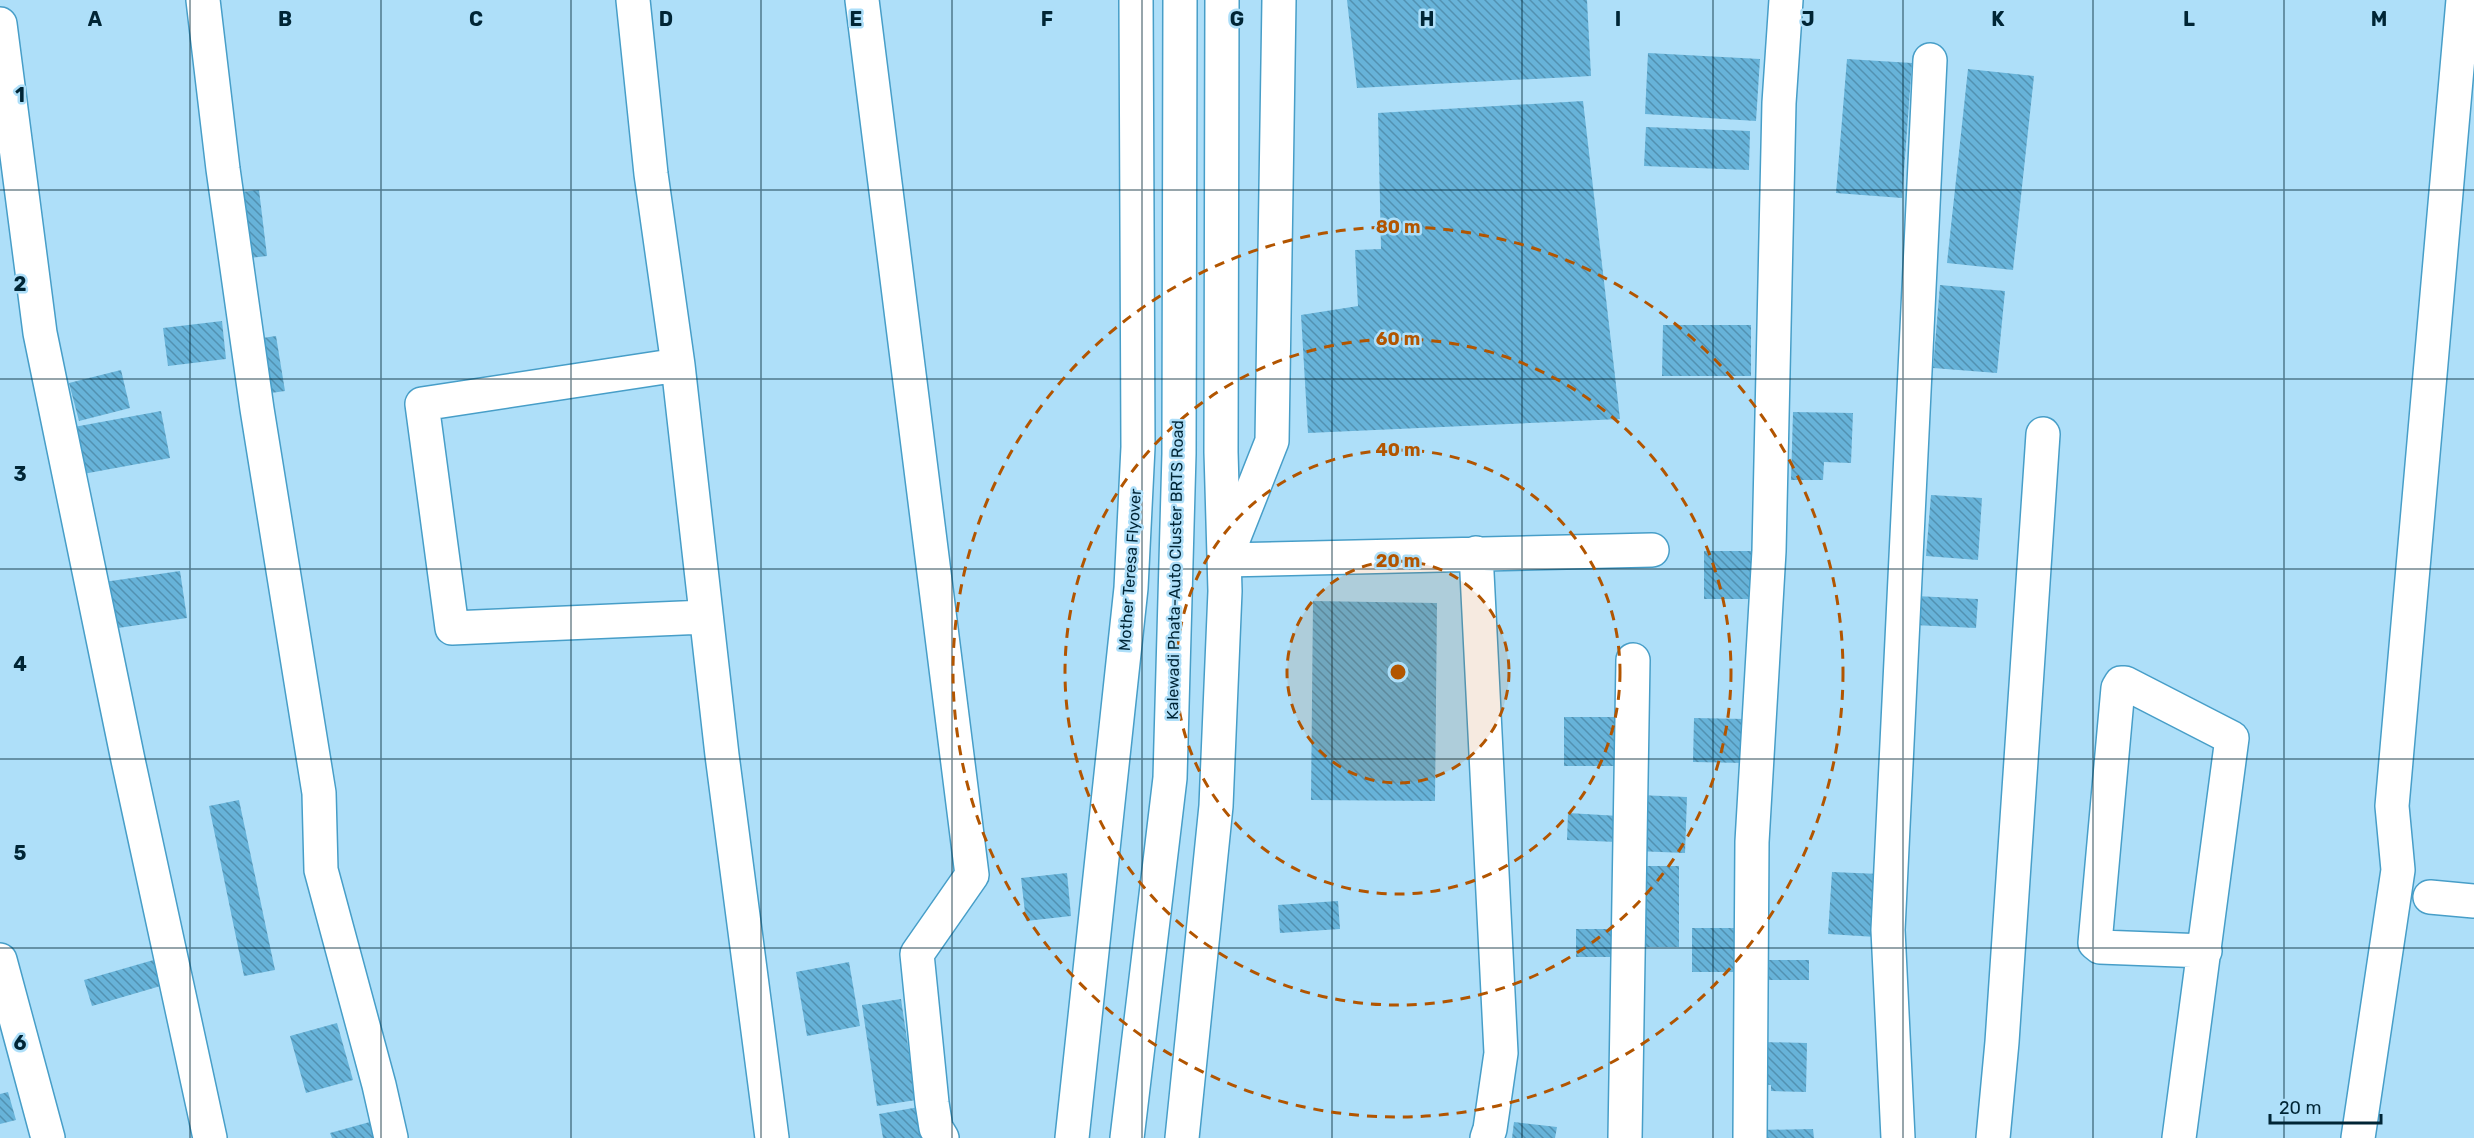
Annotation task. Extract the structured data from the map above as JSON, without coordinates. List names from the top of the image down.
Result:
{
  "streets": {
    "street": ["Mother Teresa Flyover", "Kalewadi Phata-Auto Cluster BRTS Road"]
  },
  "scale_bar": "20 m",
  "grid": {
    "columns": [
      "A",
      "B",
      "C",
      "D",
      "E",
      "F",
      "G",
      "H",
      "I",
      "J",
      "K",
      "L",
      "M"
    ],
    "rows": [
      "1",
      "2",
      "3",
      "4",
      "5",
      "6"
    ]
  },
  "rings": [
    "80 m",
    "60 m",
    "40 m",
    "20 m"
  ]
}
